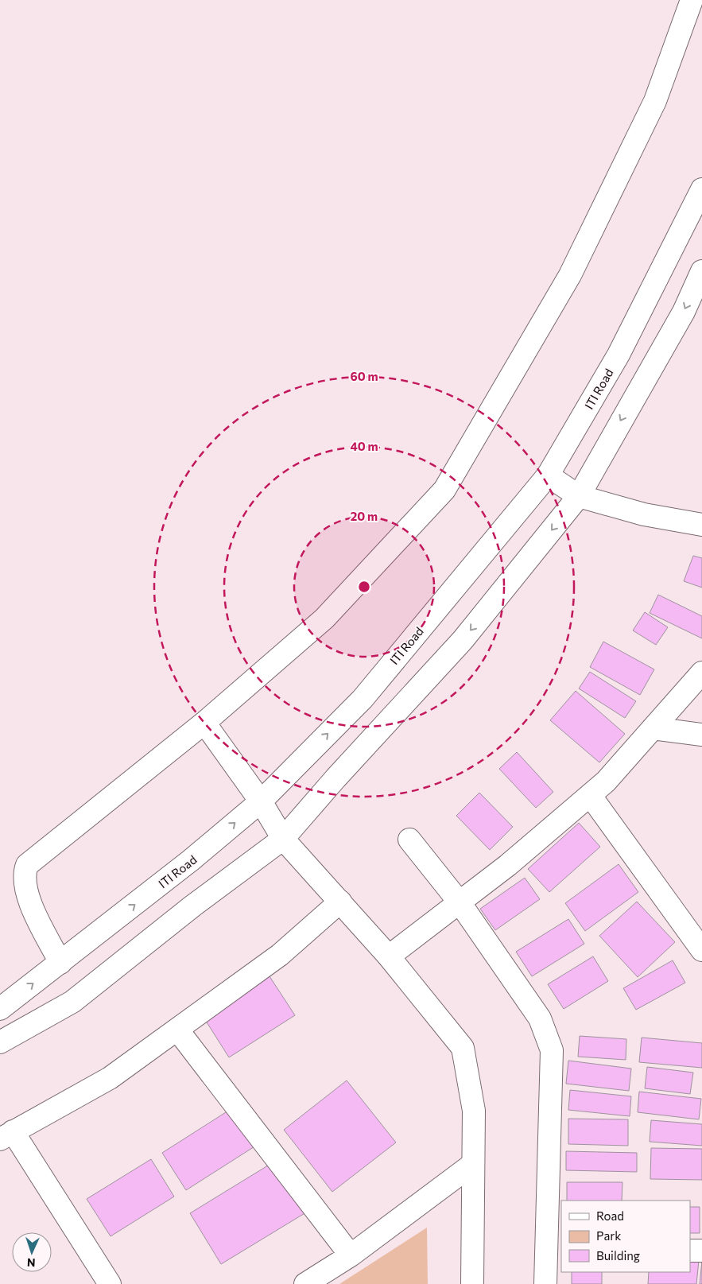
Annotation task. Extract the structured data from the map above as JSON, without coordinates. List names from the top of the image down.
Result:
{
  "streets": {
    "street": ["ITI Road"]
  },
  "legend": ["Road", "Park", "Building"],
  "north": "bottom",
  "rings": ["60 m", "40 m", "20 m"]
}
